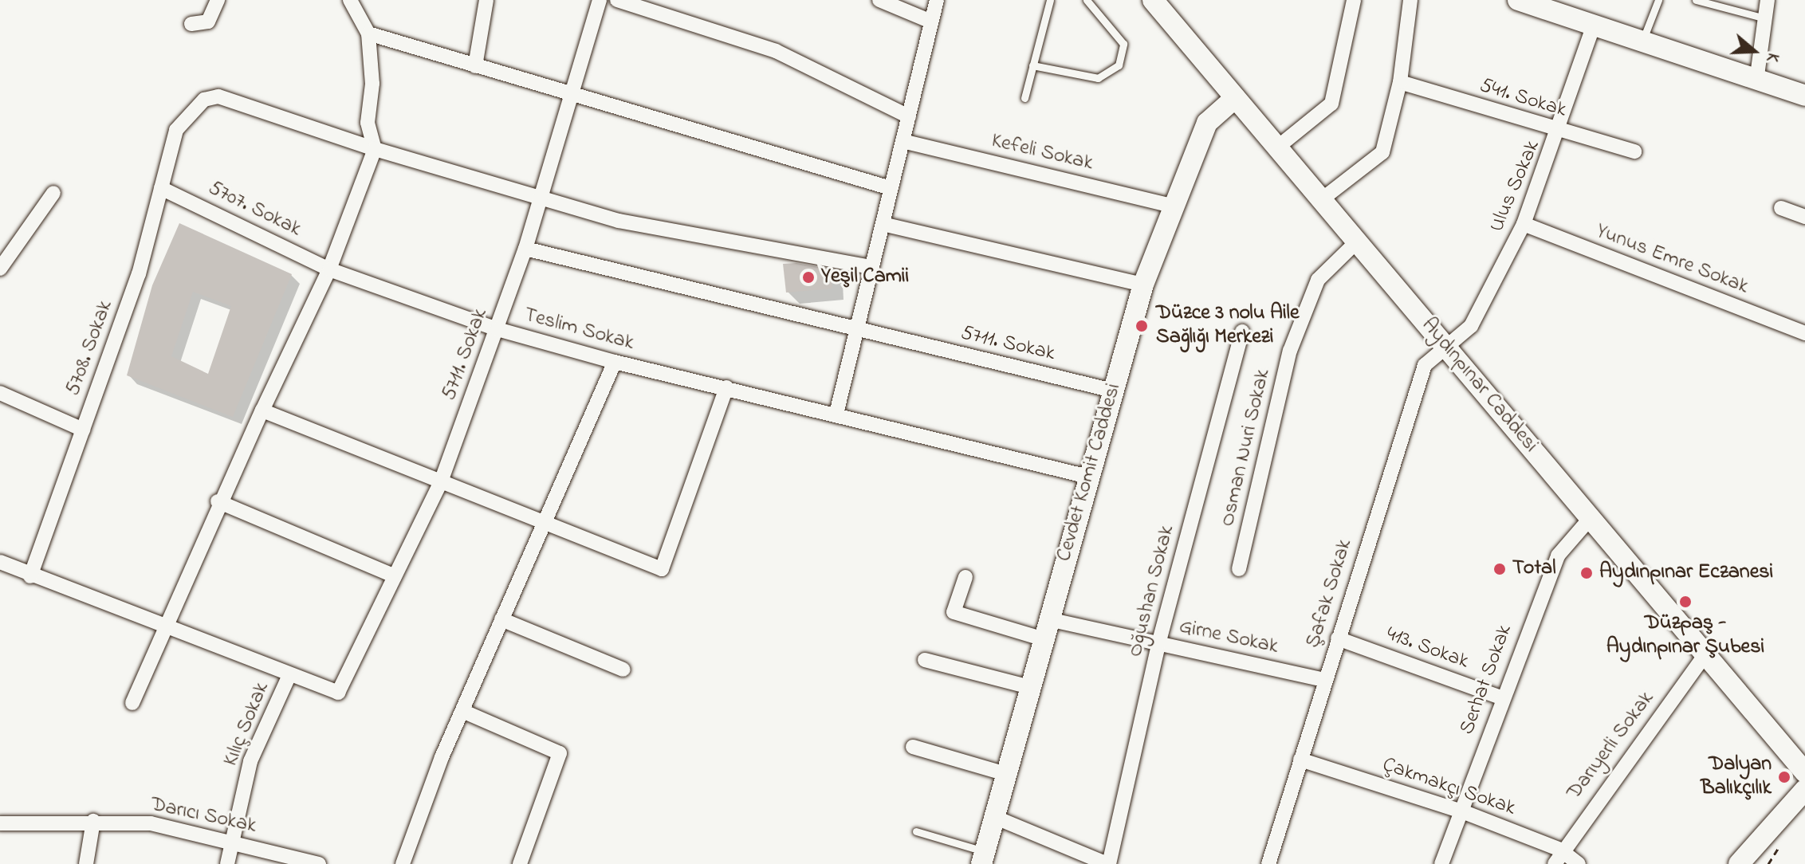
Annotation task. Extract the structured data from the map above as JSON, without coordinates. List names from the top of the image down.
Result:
{
  "streets": {
    "main road": ["Aydınpınar Caddesi", "Cevdet Komit Caddesi"],
    "street": [
      "541. Sokak",
      "Kefeli Sokak",
      "Ulus Sokak",
      "5707. Sokak",
      "Yunus Emre Sokak",
      "Teslim Sokak",
      "5711. Sokak",
      "5708. Sokak",
      "Osman Nuri Sokak",
      "Oğushan Sokak",
      "Şafak Sokak",
      "Girne Sokak",
      "413. Sokak",
      "Serhat Sokak",
      "Kılıç Sokak",
      "Darıyerli Sokak",
      "Çakmakçı Sokak",
      "Darıcı Sokak"
    ]
  },
  "crossings": [
    ["541. Sokak", "Ulus Sokak"],
    ["Kefeli Sokak", "Cevdet Komit Caddesi"],
    ["Ulus Sokak", "Yunus Emre Sokak"],
    ["Ulus Sokak", "Aydınpınar Caddesi"],
    ["Ulus Sokak", "Şafak Sokak"],
    ["5707. Sokak", "Teslim Sokak"],
    ["5707. Sokak", "5708. Sokak"],
    ["Teslim Sokak", "5711. Sokak"],
    ["Teslim Sokak", "Cevdet Komit Caddesi"],
    ["5711. Sokak", "5708. Sokak"],
    ["5711. Sokak", "Cevdet Komit Caddesi"],
    ["5711. Sokak", "Kılıç Sokak"],
    ["Aydınpınar Caddesi", "Osman Nuri Sokak"],
    ["Aydınpınar Caddesi", "Cevdet Komit Caddesi"],
    ["Aydınpınar Caddesi", "Şafak Sokak"],
    ["Aydınpınar Caddesi", "Serhat Sokak"],
    ["Aydınpınar Caddesi", "Darıyerli Sokak"],
    ["Cevdet Komit Caddesi", "Girne Sokak"],
    ["Oğushan Sokak", "Girne Sokak"],
    ["Şafak Sokak", "Girne Sokak"],
    ["Şafak Sokak", "413. Sokak"],
    ["Şafak Sokak", "Çakmakçı Sokak"],
    ["413. Sokak", "Serhat Sokak"],
    ["Serhat Sokak", "Çakmakçı Sokak"],
    ["Kılıç Sokak", "Darıcı Sokak"],
    ["Darıyerli Sokak", "Çakmakçı Sokak"]
  ],
  "places": [
    "Yeşil Camii",
    "Düzce 3 nolu Aile Sağlığı Merkezi",
    "Total",
    "Aydınpınar Eczanesi",
    "Düzpaş - Aydınpınar Şubesi",
    "Dalyan Balıkçılık"
  ],
  "north": "right"
}
